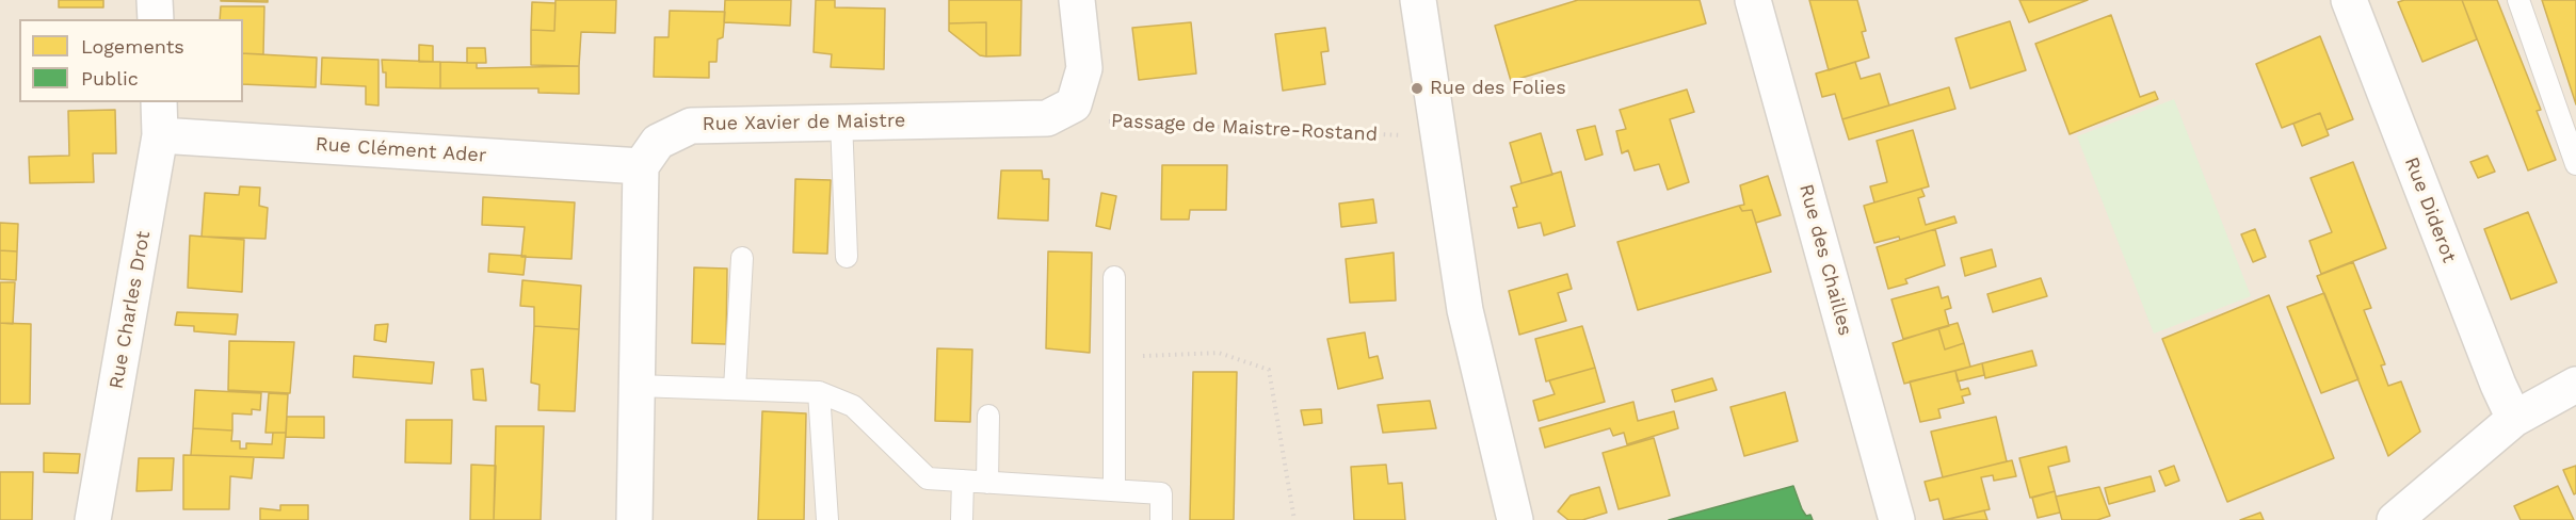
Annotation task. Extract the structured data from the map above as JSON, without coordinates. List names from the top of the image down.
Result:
{
  "streets": {
    "street": [
      "Rue Xavier de Maistre",
      "Rue Clément Ader",
      "Rue Diderot",
      "Rue des Chailles",
      "Rue Charles Drot"
    ],
    "path": ["Passage de Maistre-Rostand"]
  },
  "crossings": [
    ["Rue Xavier de Maistre", "Passage de Maistre-Rostand"],
    ["Rue Xavier de Maistre", "Rue Clément Ader"],
    ["Rue Clément Ader", "Rue Charles Drot"]
  ],
  "places": ["Rue des Folies"],
  "legend": ["Logements", "Public"]
}
